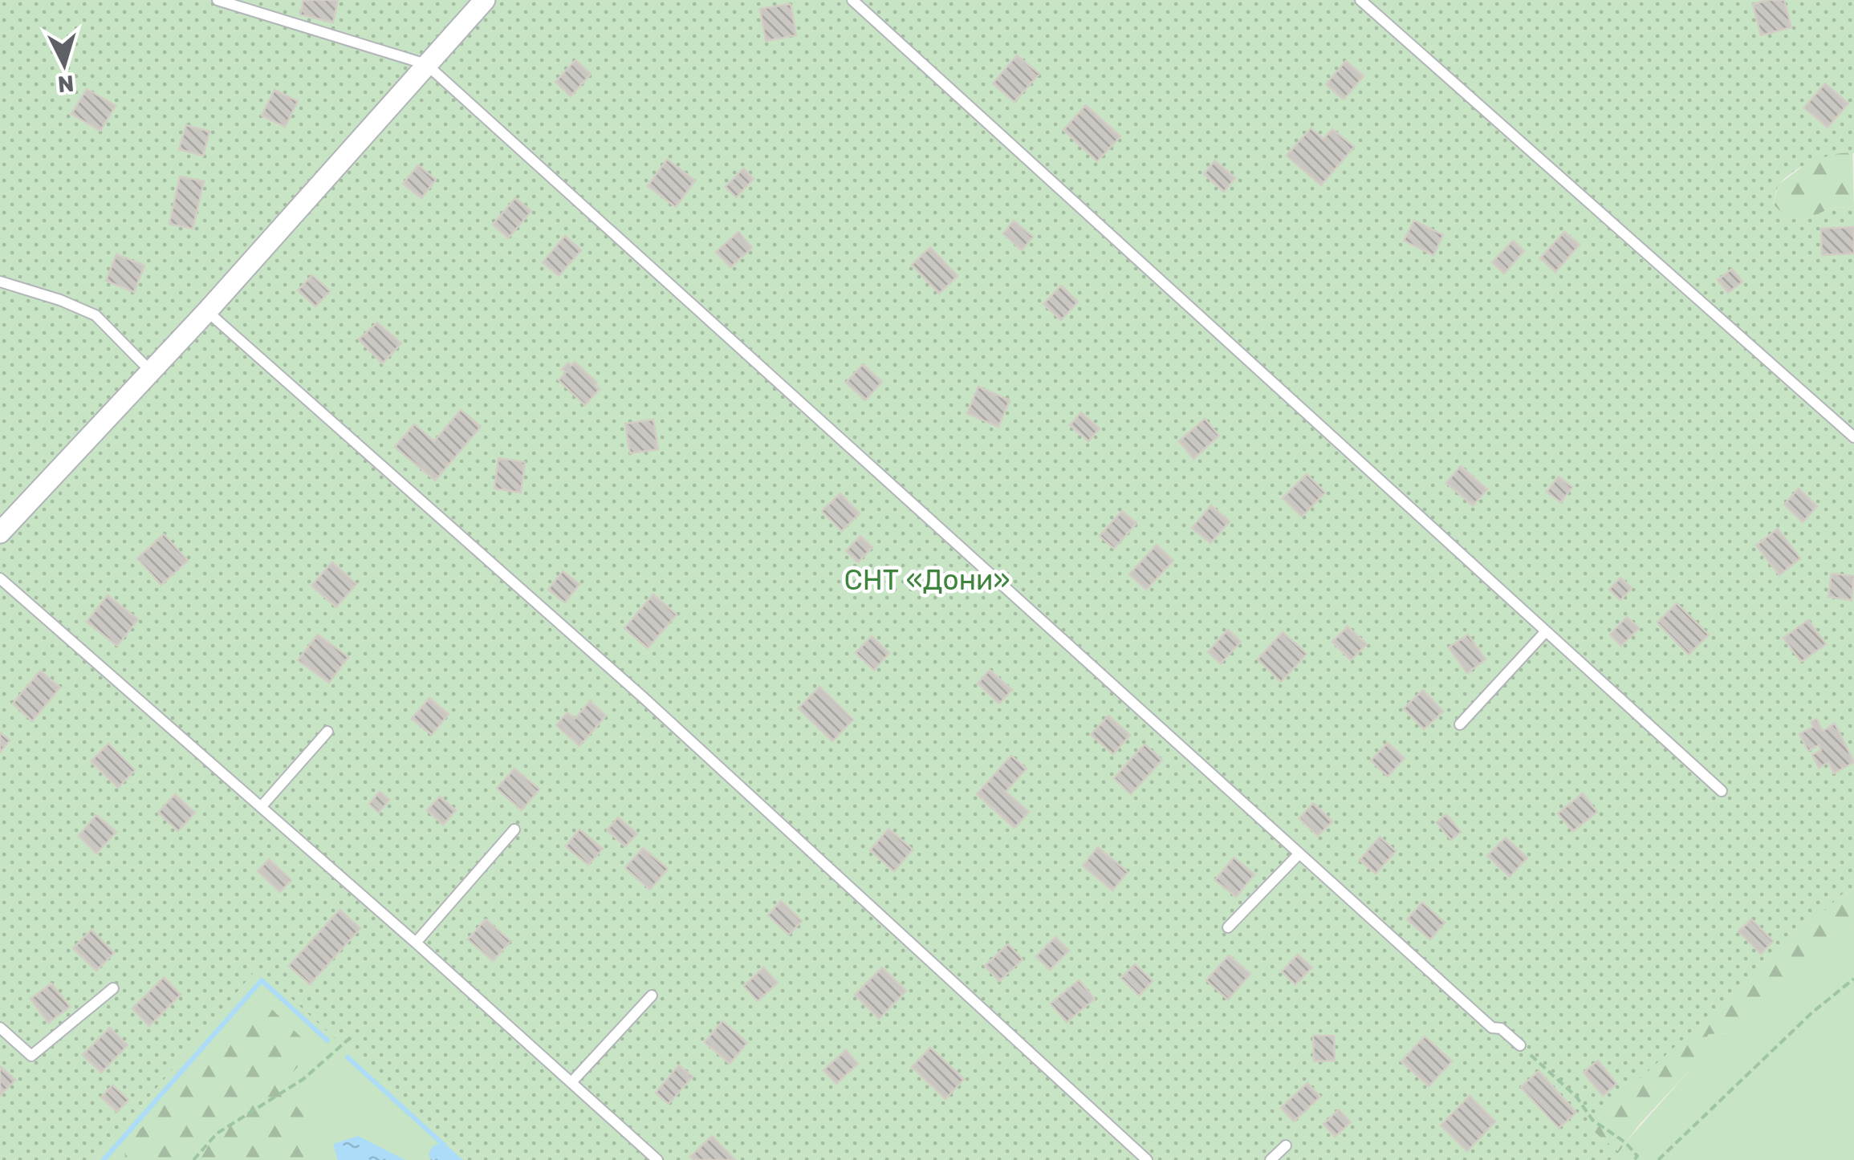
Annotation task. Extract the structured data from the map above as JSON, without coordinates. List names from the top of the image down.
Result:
{
  "parks": ["СНТ «Дони»"],
  "north": "bottom"
}
